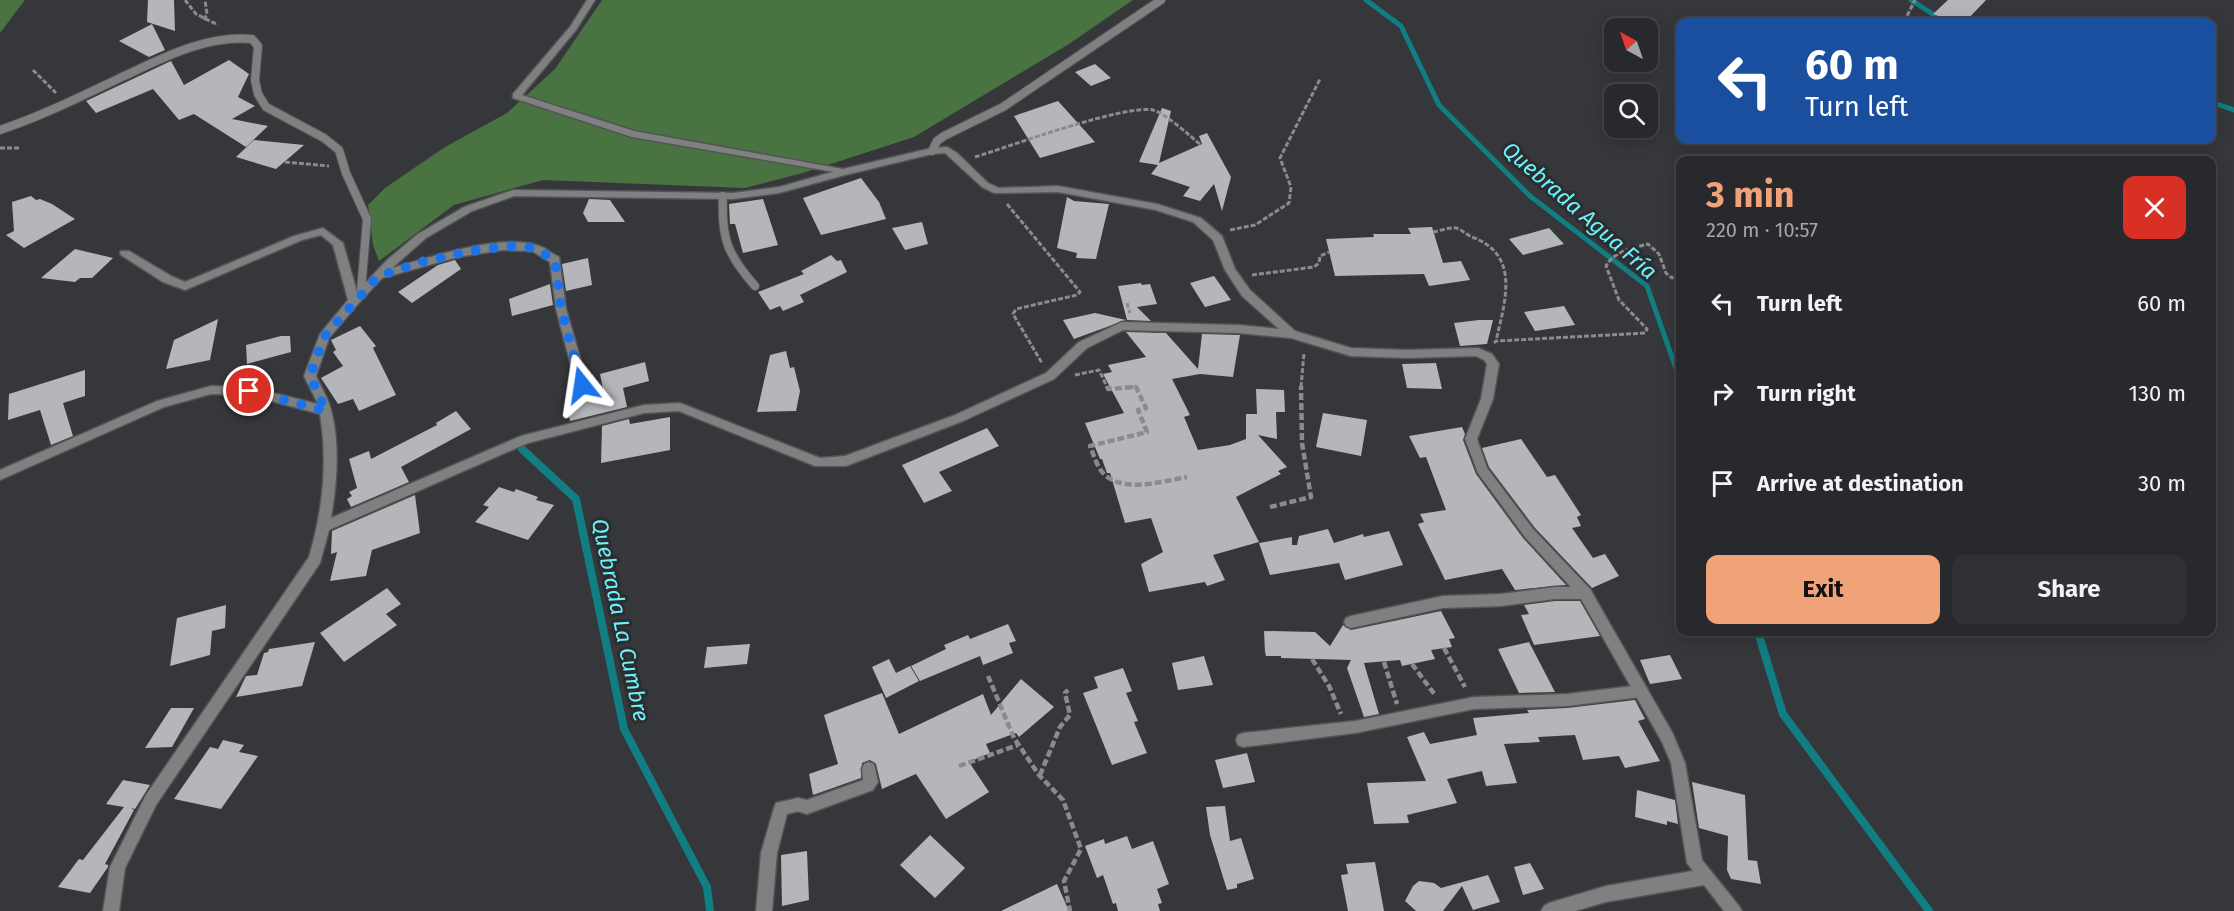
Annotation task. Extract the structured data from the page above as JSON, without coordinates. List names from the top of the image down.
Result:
{
  "water": ["Quebrada Agua Fría", "Quebrada La Cumbre"],
  "north": "top left",
  "page": {
    "turn": ["60 m", "Turn left"],
    "heading": ["3 min", "220 m · 10:57"],
    "list": [
      {
        "name": "Turn left",
        "value": "60 m"
      },
      {
        "name": "Turn right",
        "value": "130 m"
      },
      {
        "name": "Arrive at destination",
        "value": "30 m"
      }
    ],
    "buttons": ["Exit", "Share"]
  }
}
